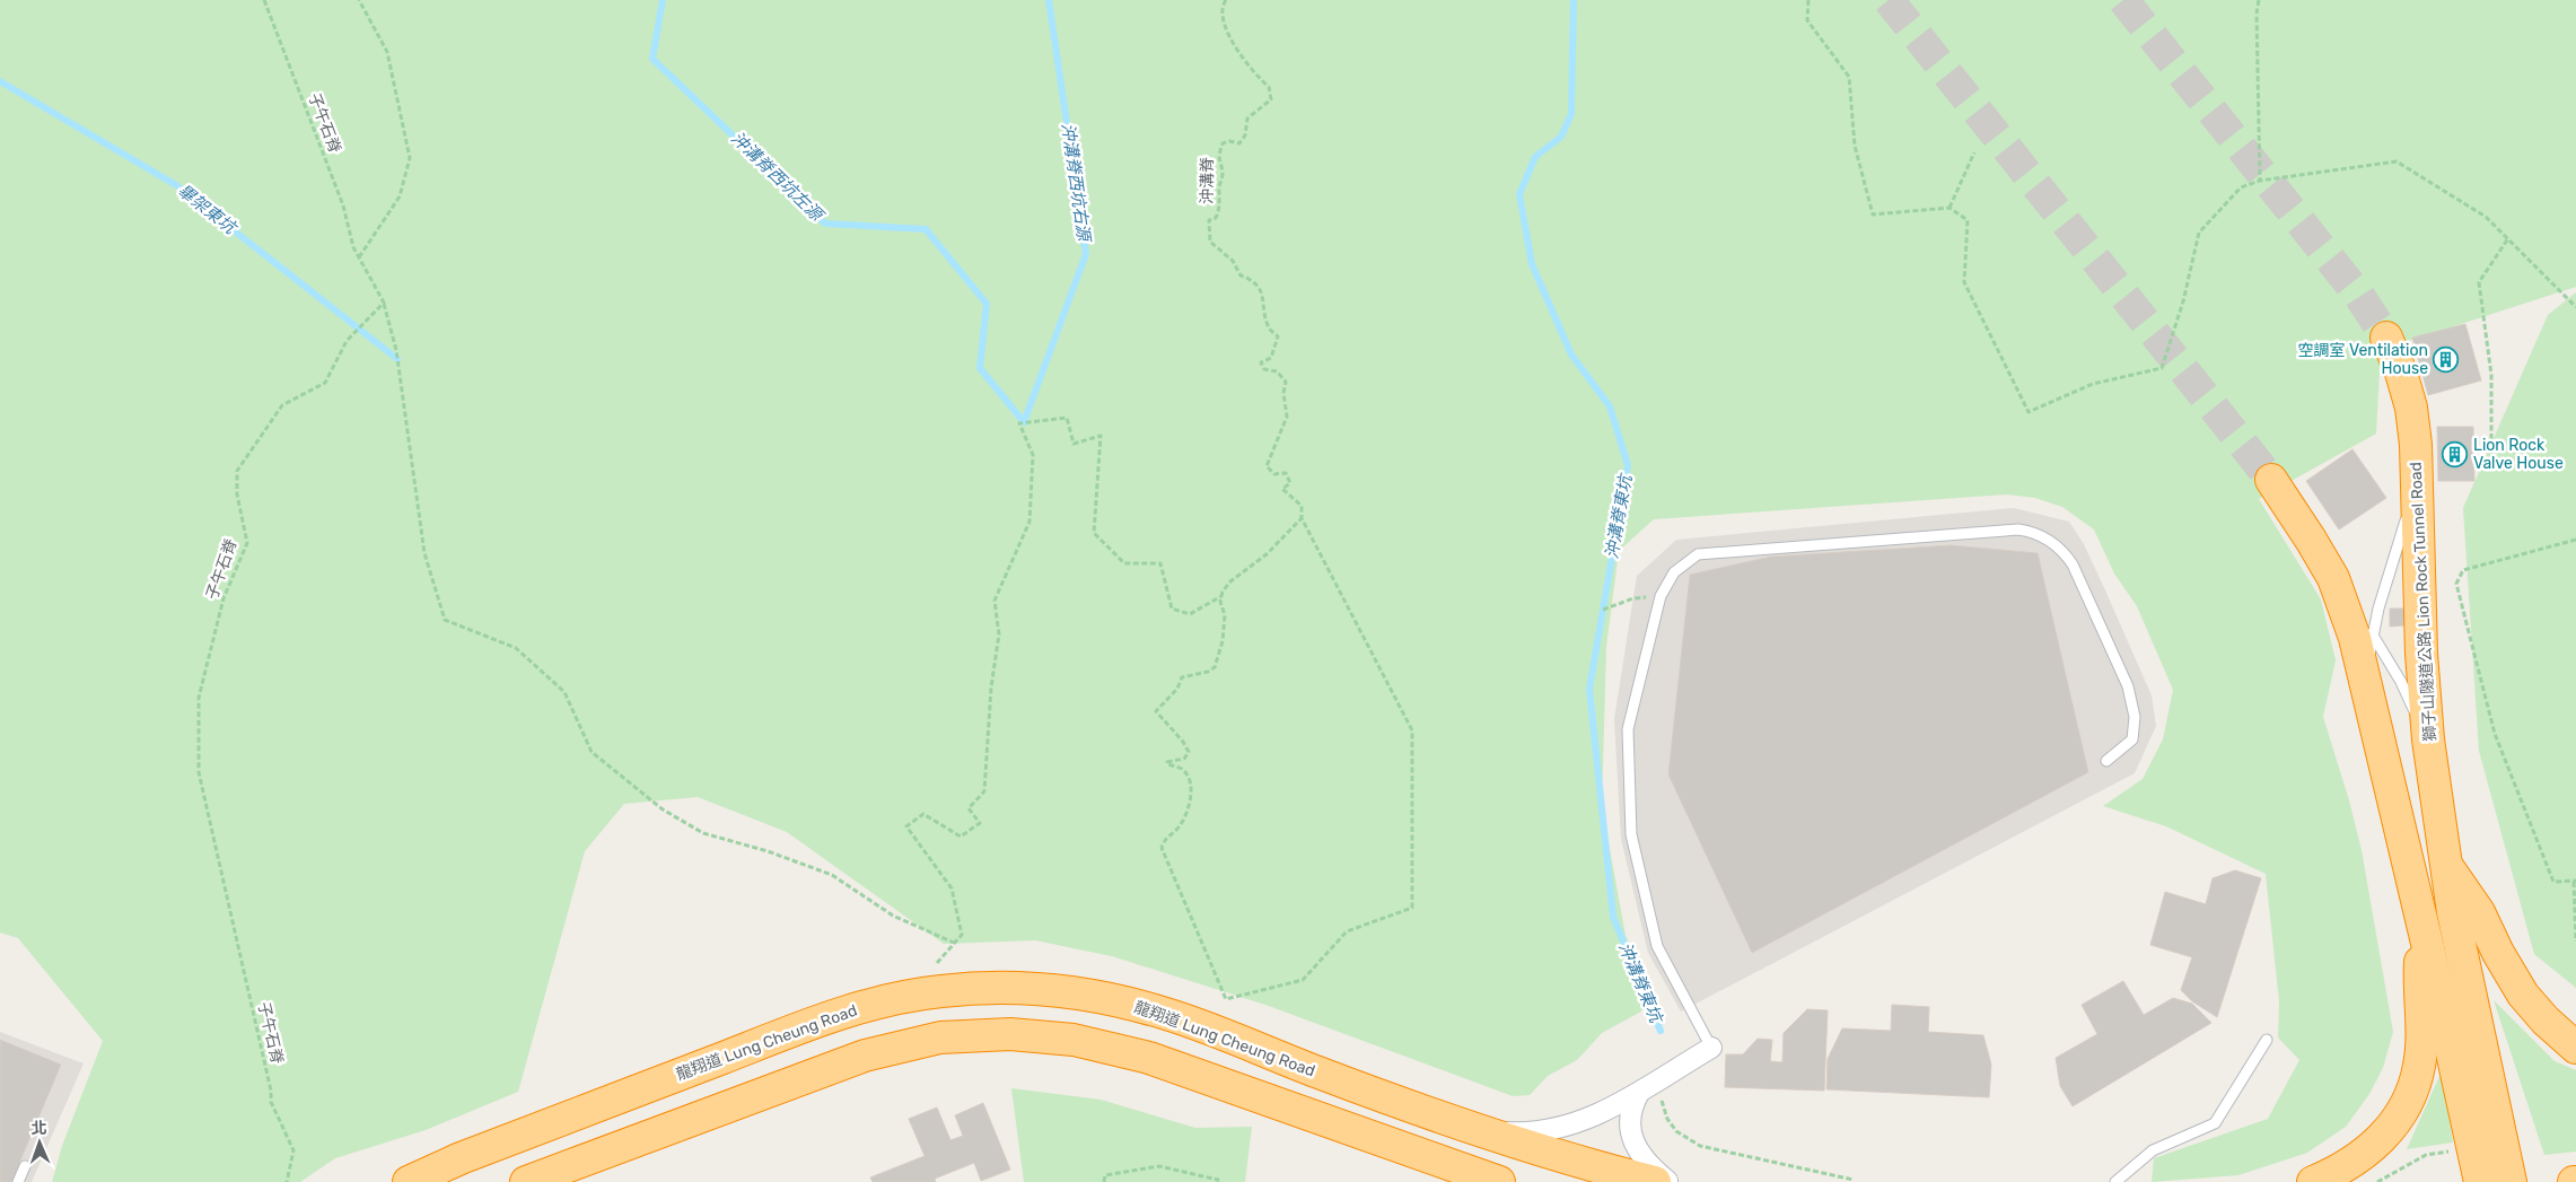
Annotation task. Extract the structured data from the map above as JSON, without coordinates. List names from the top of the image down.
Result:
{
  "streets": {
    "highway": ["獅子山隧道公路 Lion Rock Tunnel Road", "龍翔道 Lung Cheung Road"],
    "path": ["子午石脊", "沖溝脊"]
  },
  "water": [
    "沖溝脊西坑左源",
    "沖溝脊西坑右源",
    "畢架東坑",
    "沖溝脊東坑"
  ],
  "places": {
    "building": ["空調室 Ventilation House", "Lion Rock Valve House"]
  },
  "north": "top"
}
